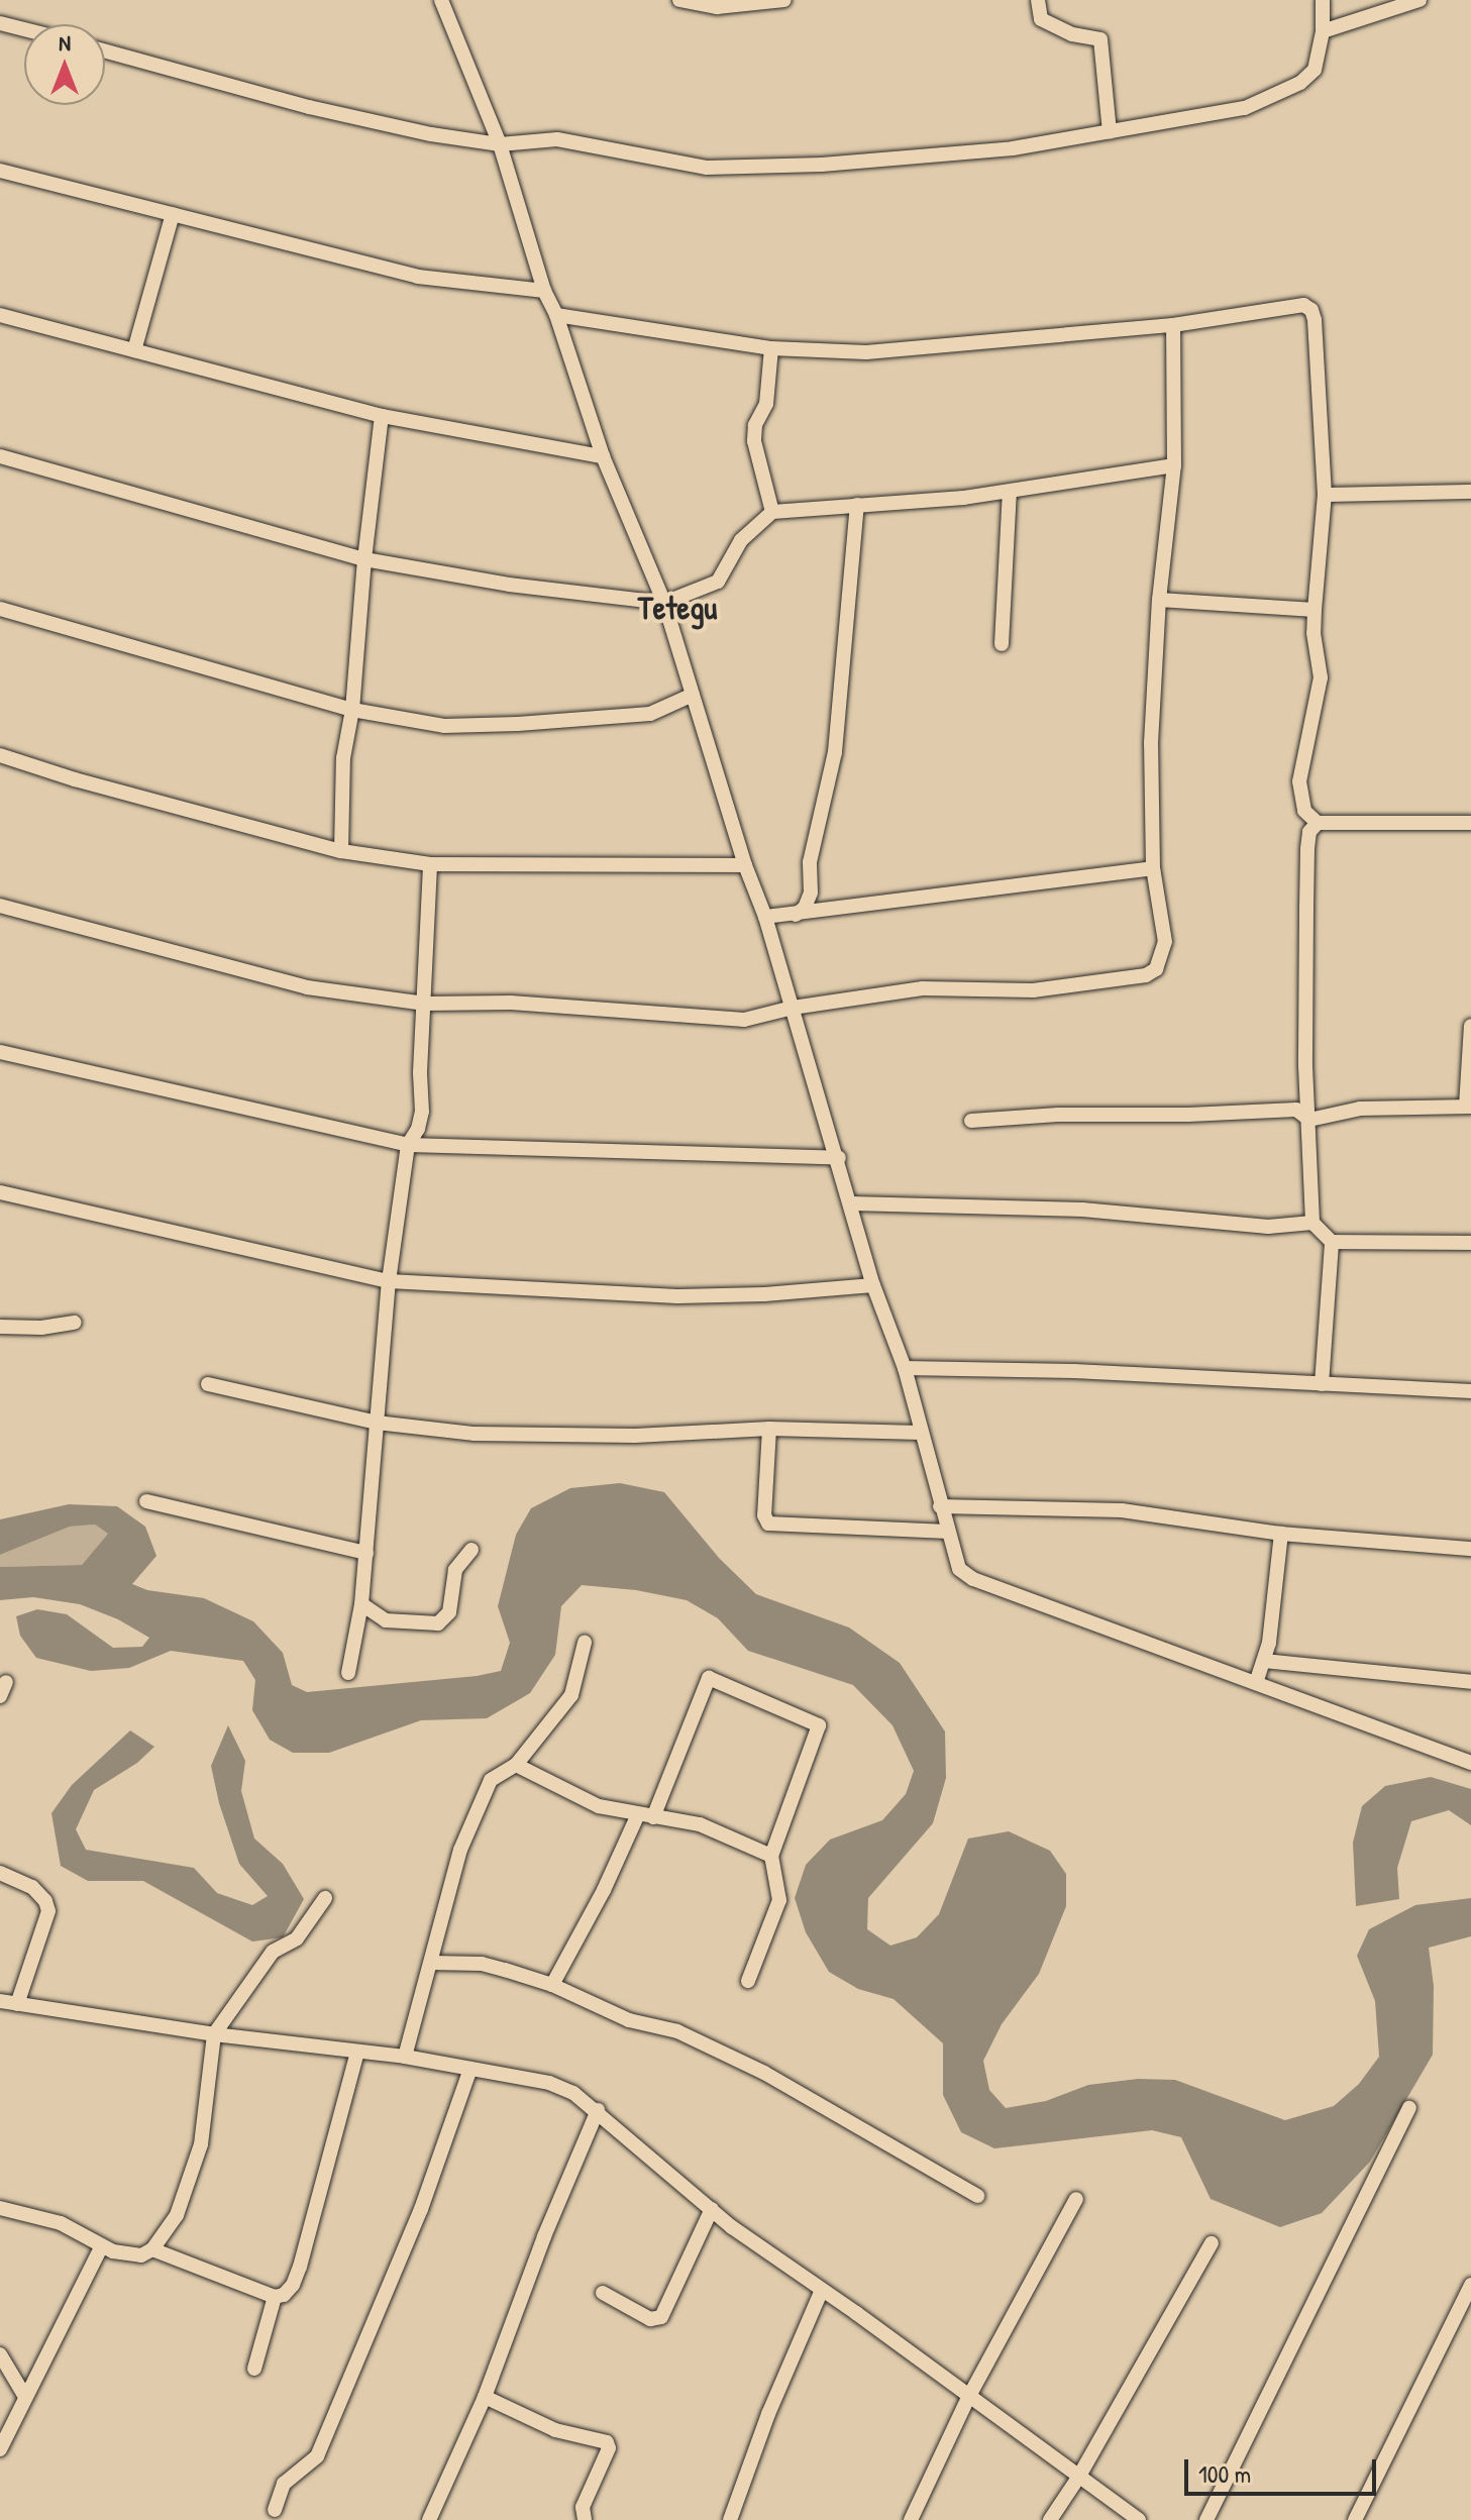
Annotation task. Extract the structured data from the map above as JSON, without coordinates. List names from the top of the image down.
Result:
{
  "districts": ["Tetegu"],
  "scale_bar": "100 m",
  "north": "top"
}
